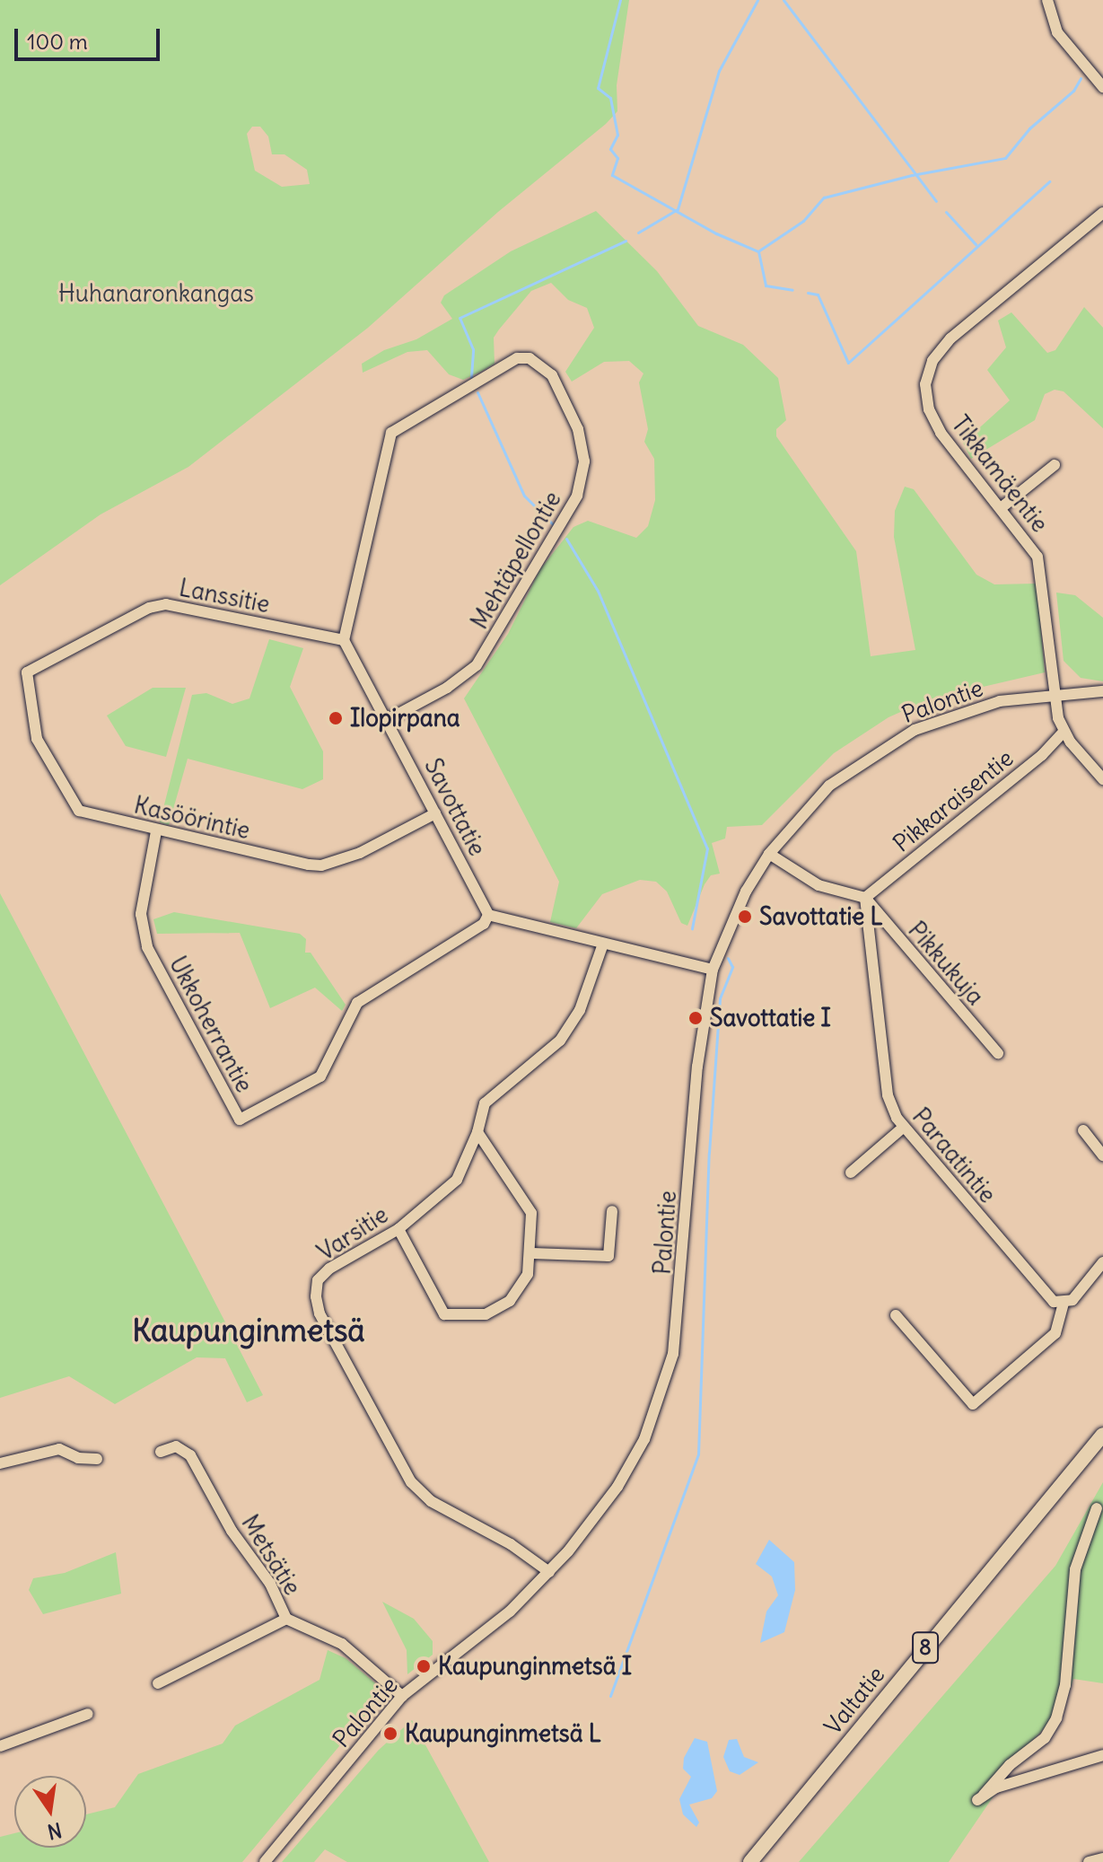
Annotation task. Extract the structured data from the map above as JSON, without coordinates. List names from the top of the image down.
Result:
{
  "streets": {
    "highway": ["8", "Valtatie"],
    "street": [
      "Tikkamäentie",
      "Mehtäpellontie",
      "Lanssitie",
      "Palontie",
      "Pikkaraisentie",
      "Savottatie",
      "Kasöörintie",
      "Pikkukuja",
      "Ukkoherrantie",
      "Paraatintie",
      "Varsitie",
      "Metsätie"
    ]
  },
  "crossings": [
    ["Tikkamäentie", "Palontie"],
    ["Tikkamäentie", "Pikkaraisentie"],
    ["Mehtäpellontie", "Lanssitie"],
    ["Mehtäpellontie", "Savottatie"],
    ["Lanssitie", "Savottatie"],
    ["Lanssitie", "Kasöörintie"],
    ["Palontie", "Varsitie"],
    ["Palontie", "Metsätie"],
    ["Pikkaraisentie", "Pikkukuja"],
    ["Pikkaraisentie", "Paraatintie"],
    ["Savottatie", "Kasöörintie"],
    ["Savottatie", "Ukkoherrantie"],
    ["Kasöörintie", "Ukkoherrantie"],
    ["Pikkukuja", "Paraatintie"]
  ],
  "districts": ["Kaupunginmetsä"],
  "parks": ["Huhanaronkangas"],
  "places": [
    "Ilopirpana",
    "Savottatie L",
    "Savottatie I",
    "Kaupunginmetsä I",
    "Kaupunginmetsä L"
  ],
  "scale_bar": "100 m",
  "north": "bottom"
}
